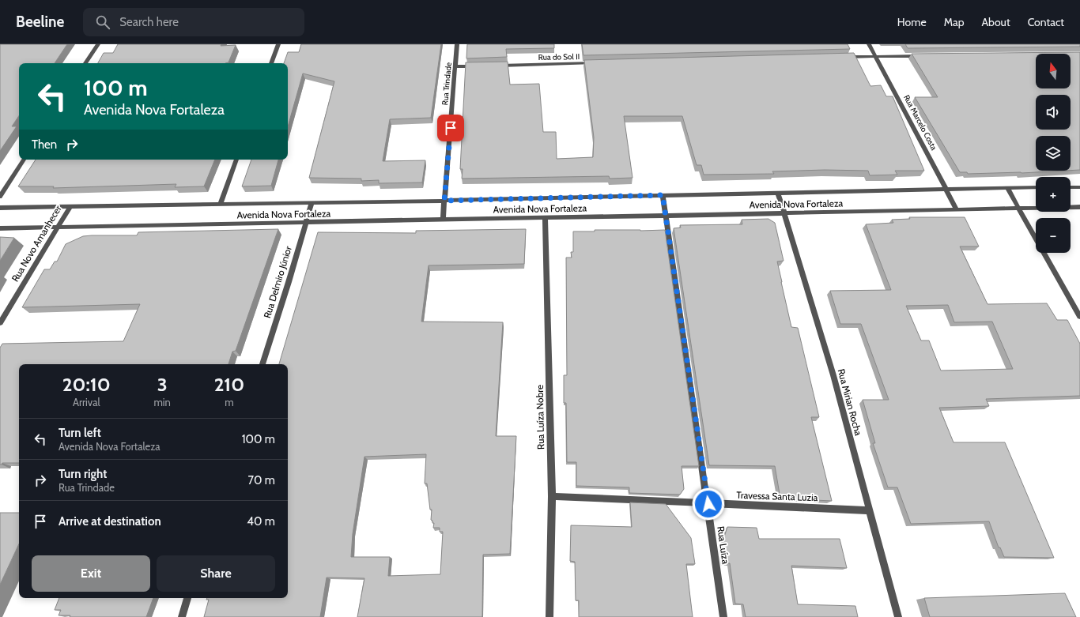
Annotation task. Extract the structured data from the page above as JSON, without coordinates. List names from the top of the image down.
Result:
{
  "streets": {
    "street": [
      "Rua do Sol II",
      "Rua Trindade",
      "Rua Marcelo Costa",
      "Avenida Nova Fortaleza",
      "Rua Novo Amanhecer",
      "Rua Delmiro Júnior",
      "Rua Mirian Rocha",
      "Rua Luíza Nobre",
      "Travessa Santa Luzia",
      "Rua Luíza"
    ]
  },
  "crossings": [
    ["Rua Trindade", "Avenida Nova Fortaleza"],
    ["Rua Marcelo Costa", "Avenida Nova Fortaleza"],
    ["Avenida Nova Fortaleza", "Rua Novo Amanhecer"],
    ["Avenida Nova Fortaleza", "Rua Delmiro Júnior"],
    ["Avenida Nova Fortaleza", "Rua Mirian Rocha"],
    ["Avenida Nova Fortaleza", "Rua Luíza Nobre"],
    ["Avenida Nova Fortaleza", "Rua Luíza"],
    ["Rua Mirian Rocha", "Travessa Santa Luzia"],
    ["Rua Luíza Nobre", "Travessa Santa Luzia"],
    ["Travessa Santa Luzia", "Rua Luíza"]
  ],
  "north": "top",
  "page": {
    "header": "Beeline",
    "search": "Search here",
    "nav": [
      "Home",
      "Map",
      "About",
      "Contact"
    ],
    "map_buttons": ["+", "−"],
    "turn": ["100 m", "Avenida Nova Fortaleza"],
    "then": "Then",
    "eta": [
      "20:10",
      "Arrival",
      "3",
      "min",
      "210",
      "m"
    ],
    "list": [
      {
        "name": "Turn left",
        "note": "Avenida Nova Fortaleza",
        "value": "100 m"
      },
      {
        "name": "Turn right",
        "note": "Rua Trindade",
        "value": "70 m"
      },
      {
        "name": "Arrive at destination",
        "value": "40 m"
      }
    ],
    "buttons": ["Exit", "Share"]
  }
}
